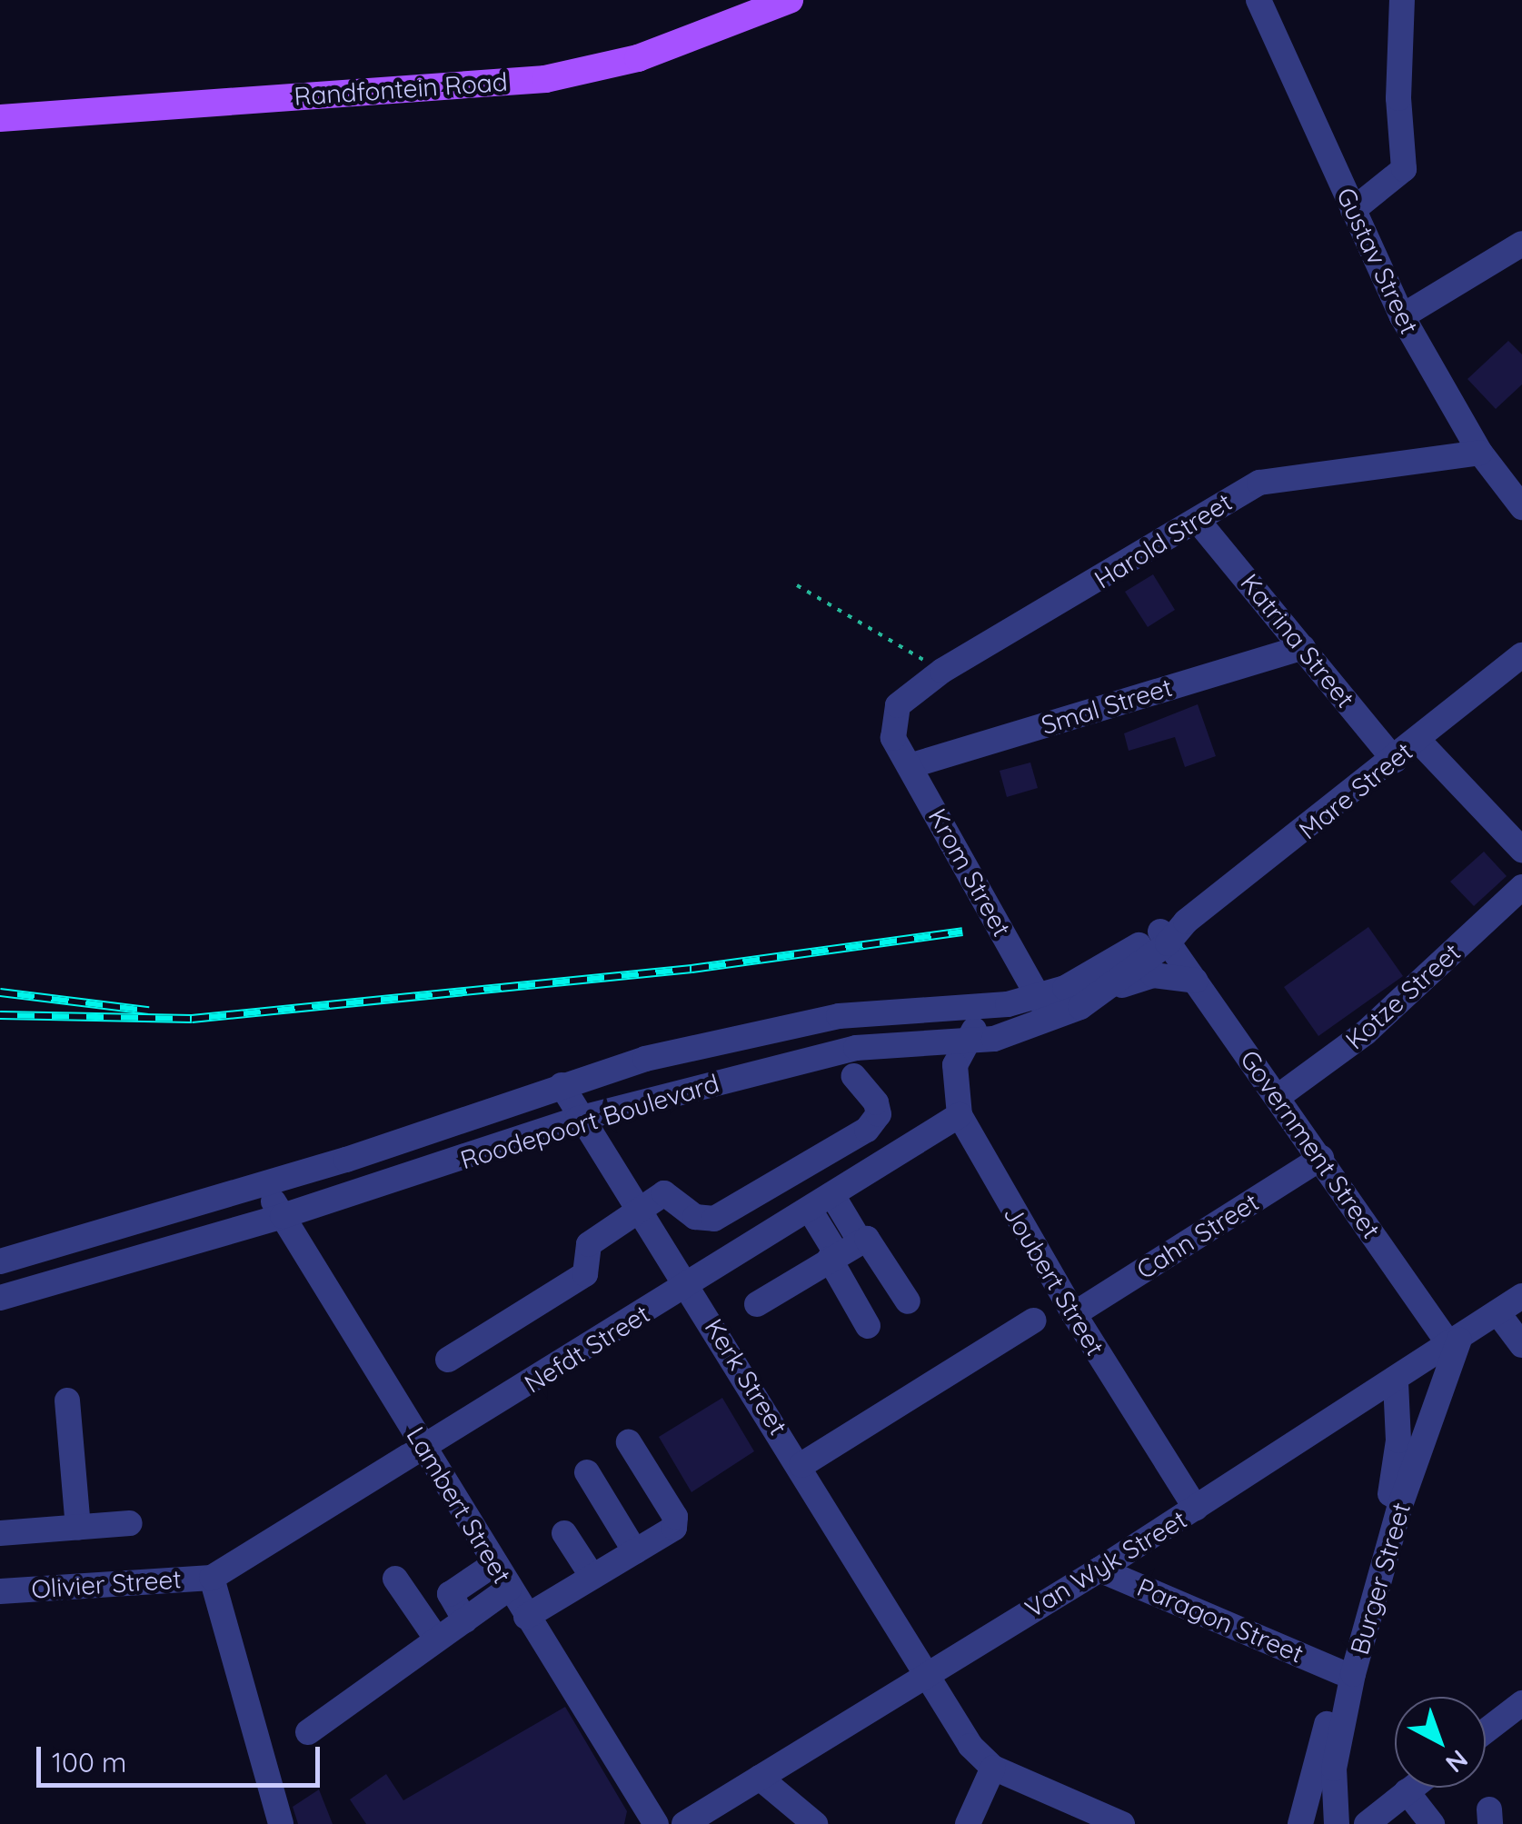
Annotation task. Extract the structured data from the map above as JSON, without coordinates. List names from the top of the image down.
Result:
{
  "streets": {
    "main road": ["Randfontein Road"],
    "street": [
      "Gustav Street",
      "Harold Street",
      "Katrina Street",
      "Smal Street",
      "Mare Street",
      "Krom Street",
      "Kotze Street",
      "Roodepoort Boulevard",
      "Government Street",
      "Cahn Street",
      "Joubert Street",
      "Nefdt Street",
      "Kerk Street",
      "Lambert Street",
      "Van Wyk Street",
      "Burger Street",
      "Olivier Street",
      "Paragon Street"
    ]
  },
  "crossings": [
    ["Gustav Street", "Harold Street"],
    ["Harold Street", "Katrina Street"],
    ["Harold Street", "Krom Street"],
    ["Katrina Street", "Smal Street"],
    ["Katrina Street", "Mare Street"],
    ["Smal Street", "Krom Street"],
    ["Mare Street", "Roodepoort Boulevard"],
    ["Mare Street", "Government Street"],
    ["Krom Street", "Roodepoort Boulevard"],
    ["Kotze Street", "Government Street"],
    ["Roodepoort Boulevard", "Government Street"],
    ["Roodepoort Boulevard", "Joubert Street"],
    ["Roodepoort Boulevard", "Kerk Street"],
    ["Roodepoort Boulevard", "Lambert Street"],
    ["Government Street", "Cahn Street"],
    ["Government Street", "Van Wyk Street"],
    ["Government Street", "Burger Street"],
    ["Cahn Street", "Joubert Street"],
    ["Joubert Street", "Nefdt Street"],
    ["Joubert Street", "Van Wyk Street"],
    ["Nefdt Street", "Kerk Street"],
    ["Nefdt Street", "Lambert Street"],
    ["Nefdt Street", "Olivier Street"],
    ["Kerk Street", "Van Wyk Street"],
    ["Van Wyk Street", "Burger Street"],
    ["Van Wyk Street", "Paragon Street"],
    ["Burger Street", "Paragon Street"]
  ],
  "scale_bar": "100 m",
  "north": "bottom right"
}
